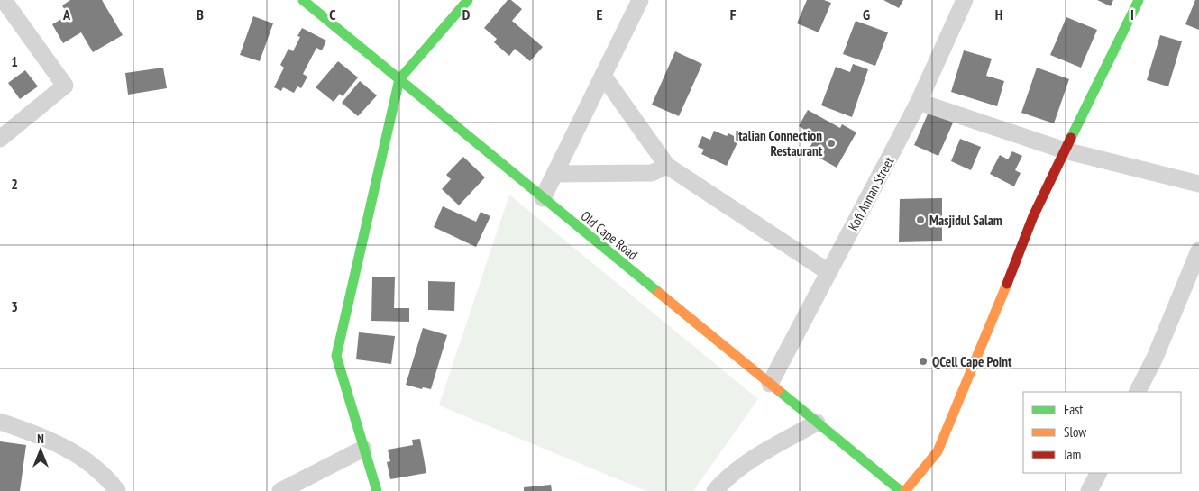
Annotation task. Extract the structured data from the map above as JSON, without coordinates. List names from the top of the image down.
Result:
{
  "streets": {
    "street": ["Kofi Annan Street", "Old Cape Road"]
  },
  "crossings": [
    ["Kofi Annan Street", "Old Cape Road"]
  ],
  "places": ["Italian Connection Restaurant", "Masjidul Salam", "QCell Cape Point"],
  "legend": ["Fast", "Slow", "Jam"],
  "north": "top",
  "grid": {
    "columns": [
      "A",
      "B",
      "C",
      "D",
      "E",
      "F",
      "G",
      "H",
      "I"
    ],
    "rows": ["1", "2", "3"]
  }
}
